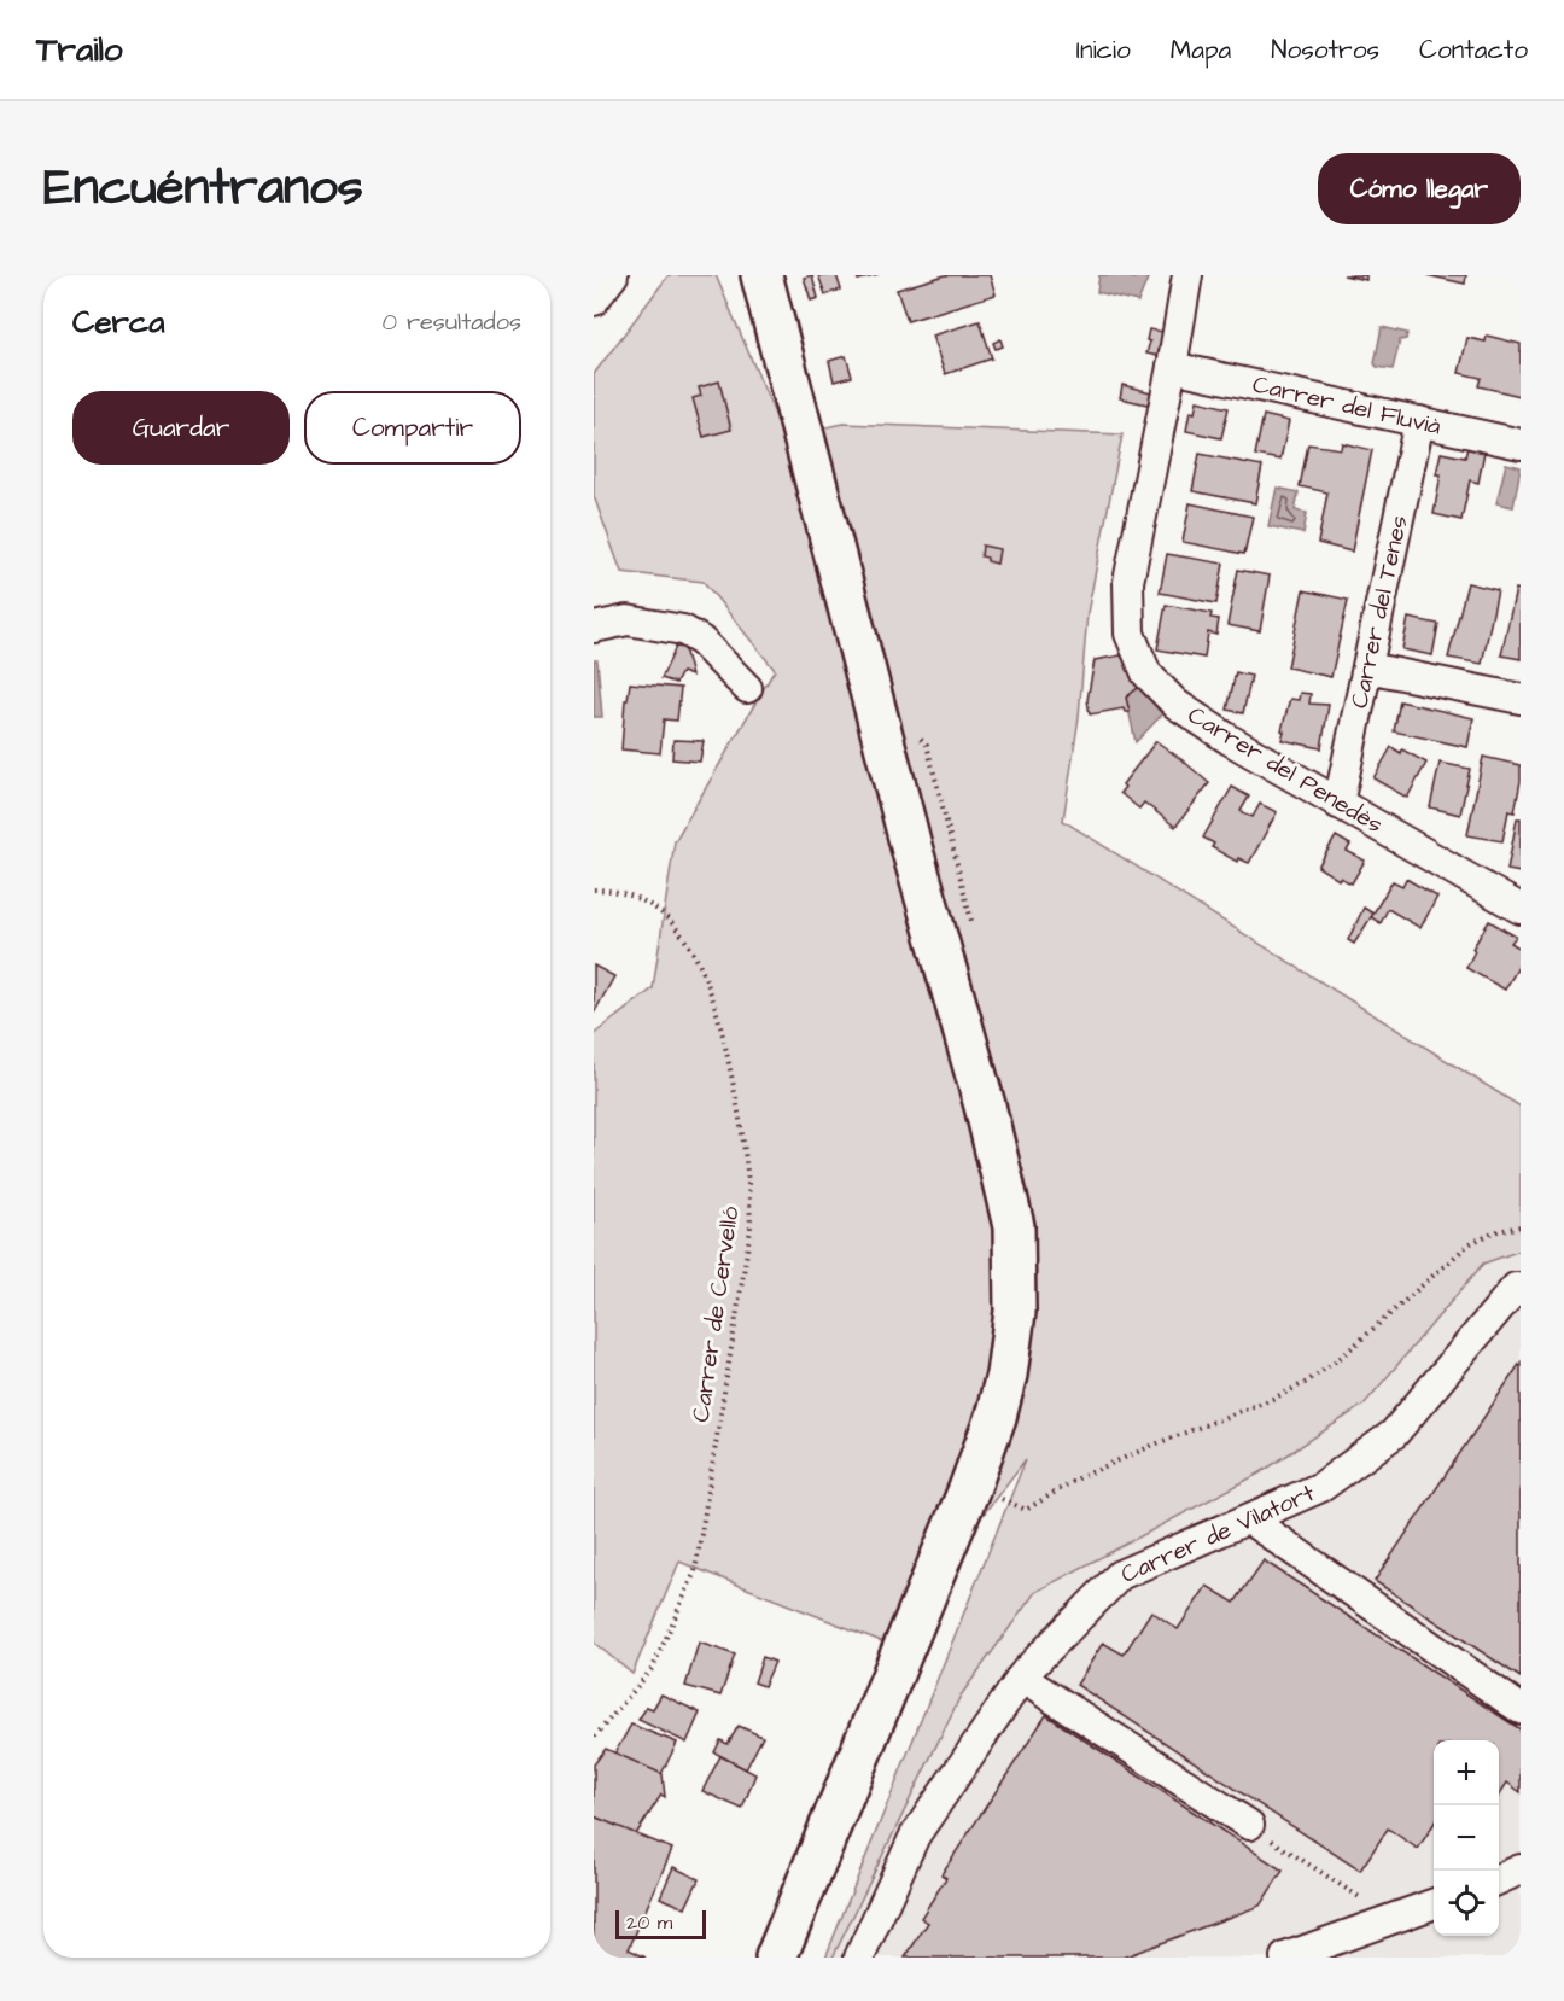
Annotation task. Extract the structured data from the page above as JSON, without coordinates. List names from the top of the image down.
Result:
{
  "streets": {
    "street": [
      "Carrer del Fluvià",
      "Carrer del Tenes",
      "Carrer del Penedès",
      "Carrer de Vilatort"
    ],
    "path": ["Carrer de Cervelló"]
  },
  "crossings": [
    ["Carrer del Fluvià", "Carrer del Tenes"],
    ["Carrer del Fluvià", "Carrer del Penedès"],
    ["Carrer del Tenes", "Carrer del Penedès"]
  ],
  "scale_bar": "20 m",
  "page": {
    "header": "Trailo",
    "nav": [
      "Inicio",
      "Mapa",
      "Nosotros",
      "Contacto"
    ],
    "title": "Encuéntranos",
    "buttons": [
      "Cómo llegar",
      ["Guardar", "Compartir"]
    ],
    "heading": ["Cerca", "0 resultados"],
    "map_buttons": ["+", "−"],
    "scale": "20 m"
  }
}
